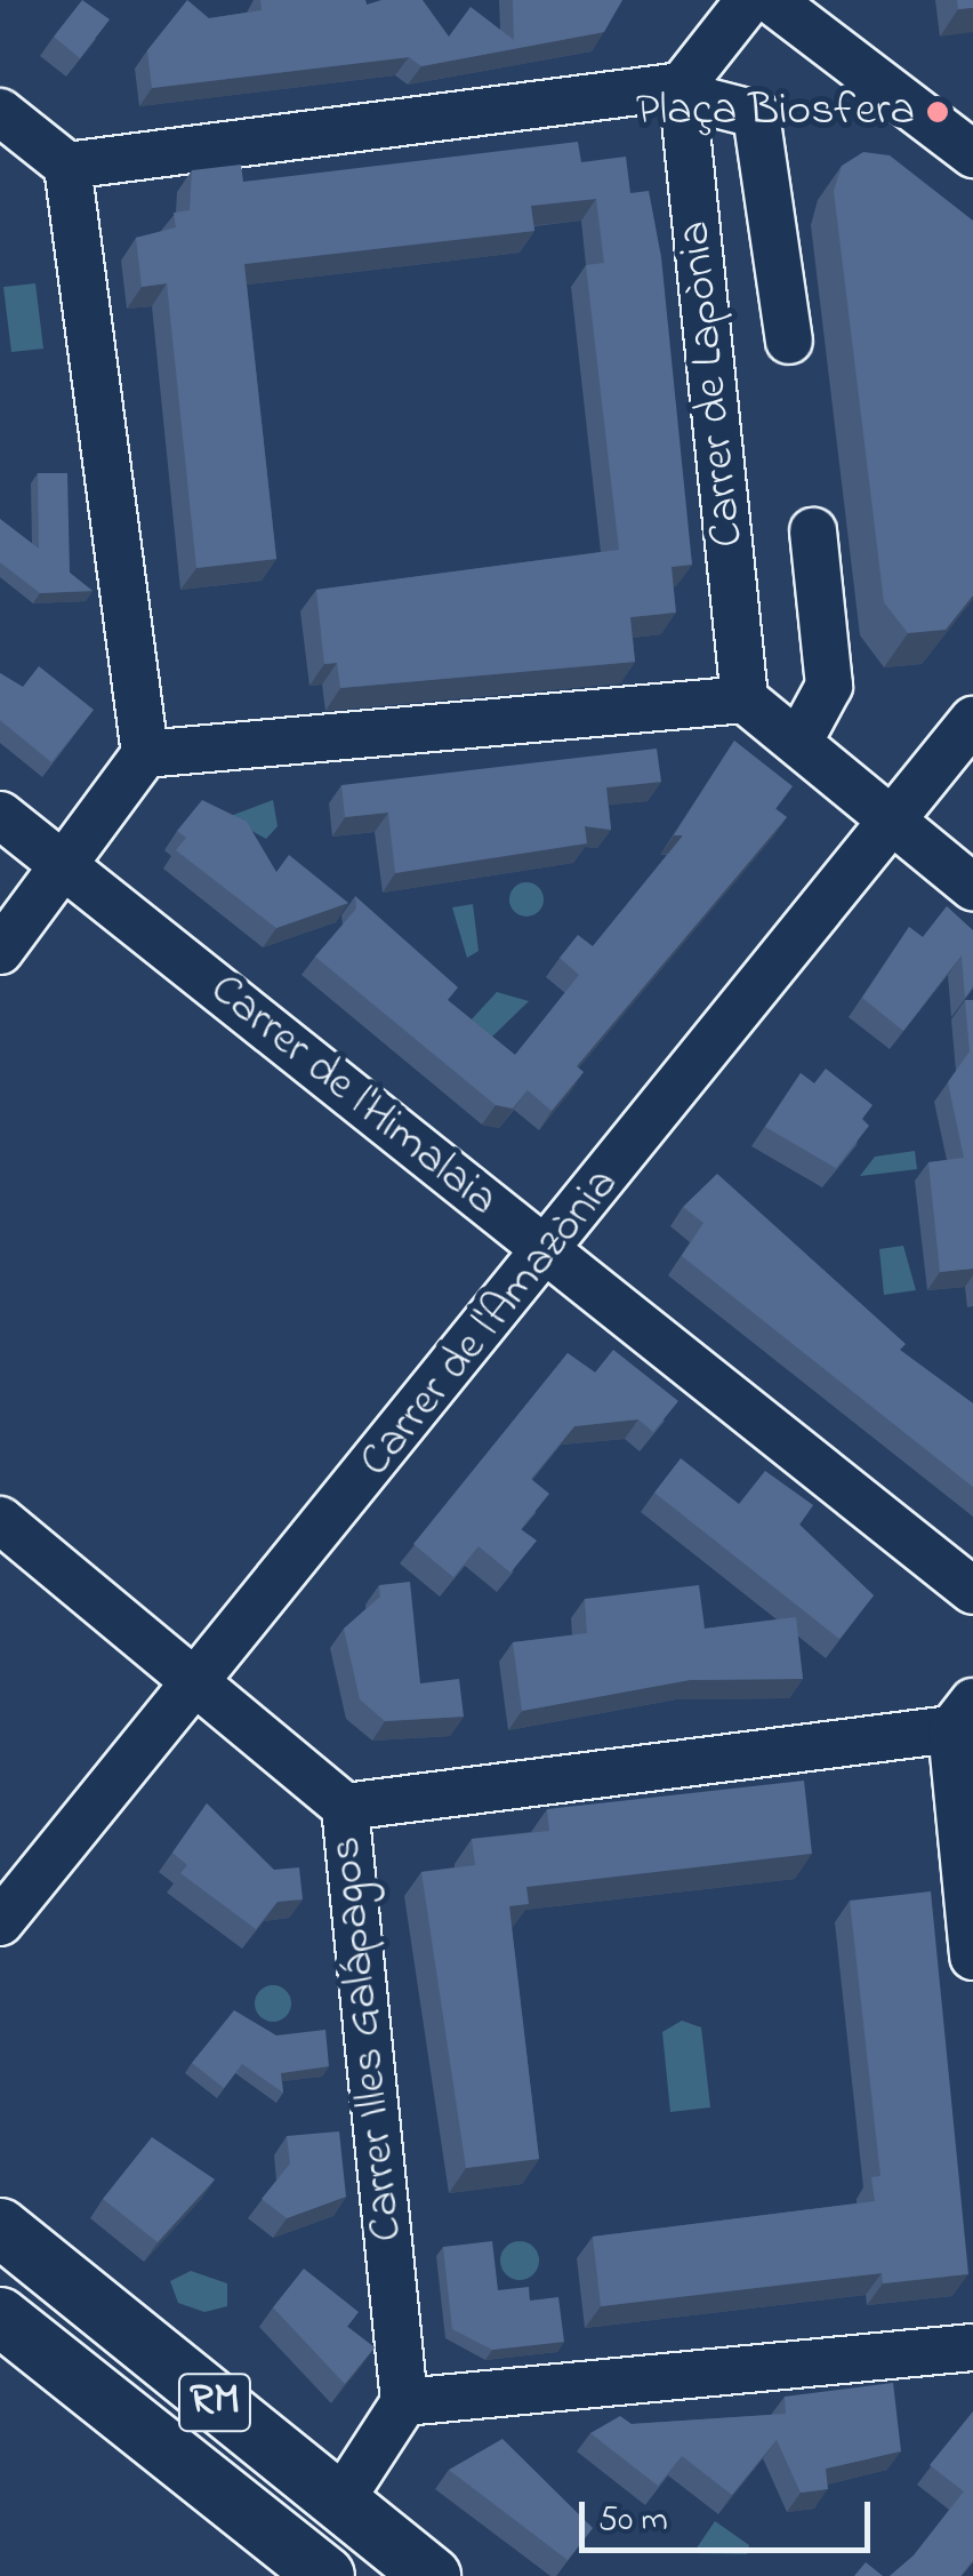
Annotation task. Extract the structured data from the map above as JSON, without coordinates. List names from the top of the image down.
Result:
{
  "streets": {
    "main road": ["RM"],
    "street": [
      "Carrer de Lapònia",
      "Carrer de l'Himalaia",
      "Carrer de l'Amazònia",
      "Carrer Illes Galápagos"
    ]
  },
  "crossings": [
    ["Carrer de l'Himalaia", "Carrer de l'Amazònia"]
  ],
  "places": ["Plaça Biosfera"],
  "scale_bar": "50 m"
}
